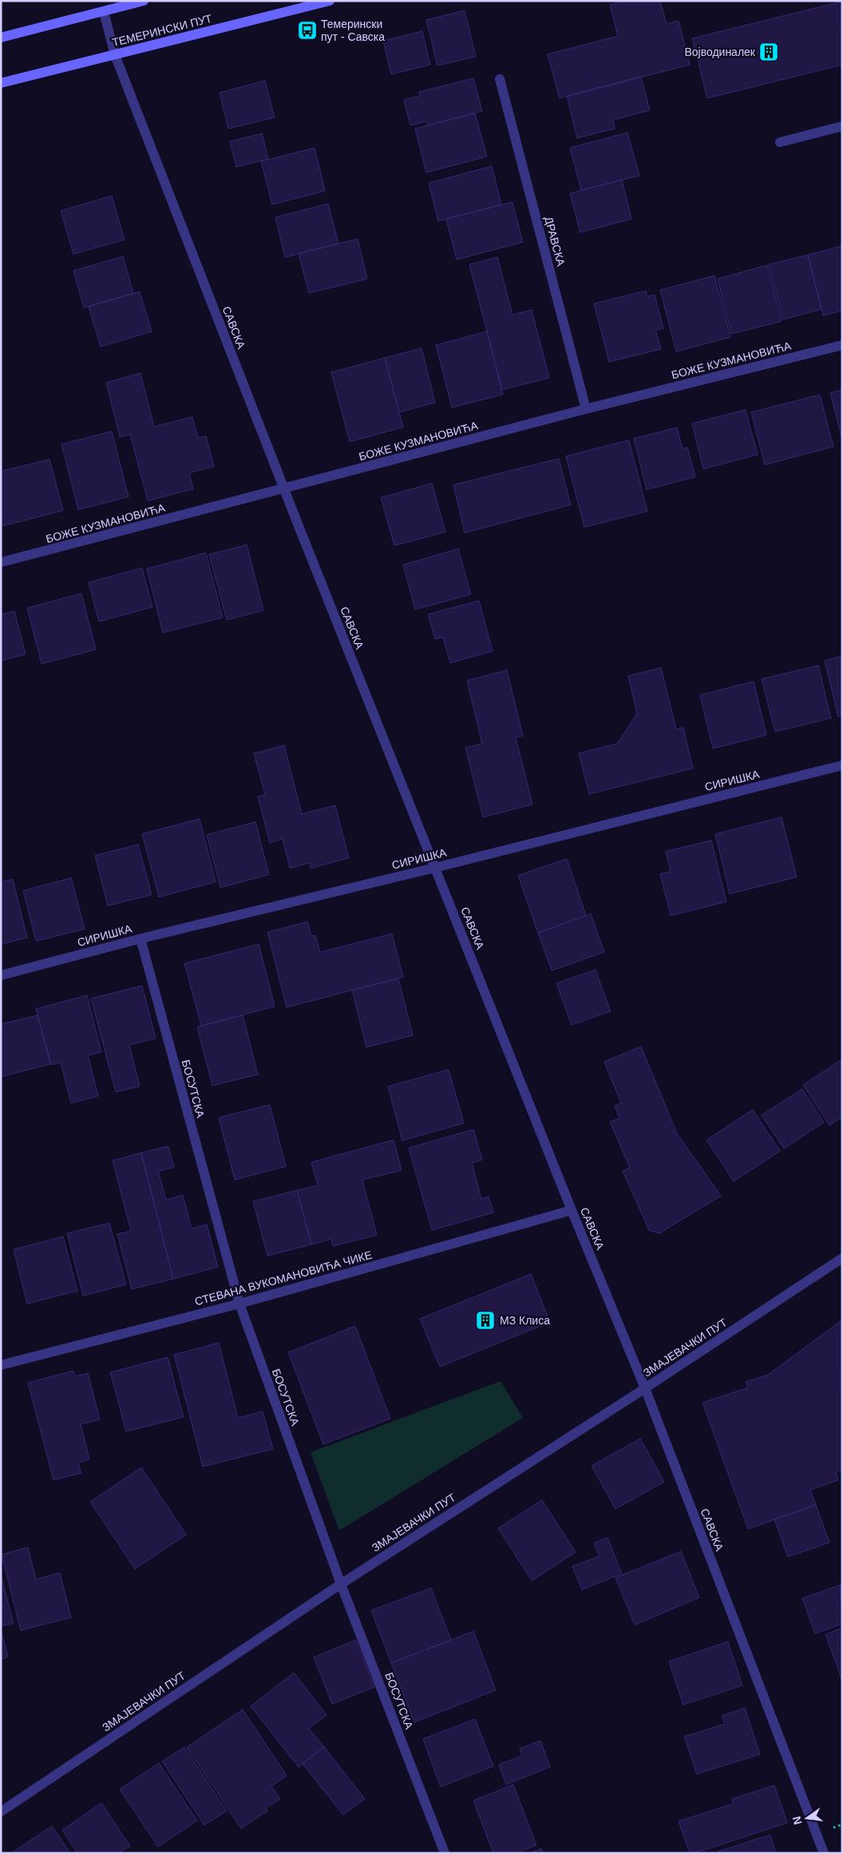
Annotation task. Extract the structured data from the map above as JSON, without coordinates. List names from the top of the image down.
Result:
{
  "streets": {
    "main road": ["ТЕМЕРИНСКИ ПУТ"],
    "street": [
      "ДРАВСКА",
      "САВСКА",
      "БОЖЕ КУЗМАНОВИЋА",
      "СИРИШКА",
      "БОСУТСКА",
      "СТЕВАНА ВУКОМАНОВИЋА ЧИКЕ",
      "ЗМАЈЕВАЧКИ ПУТ"
    ]
  },
  "crossings": [
    ["ТЕМЕРИНСКИ ПУТ", "САВСКА"],
    ["ДРАВСКА", "БОЖЕ КУЗМАНОВИЋА"],
    ["САВСКА", "БОЖЕ КУЗМАНОВИЋА"],
    ["САВСКА", "СИРИШКА"],
    ["САВСКА", "СТЕВАНА ВУКОМАНОВИЋА ЧИКЕ"],
    ["САВСКА", "ЗМАЈЕВАЧКИ ПУТ"],
    ["СИРИШКА", "БОСУТСКА"],
    ["БОСУТСКА", "СТЕВАНА ВУКОМАНОВИЋА ЧИКЕ"],
    ["БОСУТСКА", "ЗМАЈЕВАЧКИ ПУТ"]
  ],
  "places": {
    "bus stop": ["Темерински пут - Савска"],
    "building": ["Војводиналек", "МЗ Клиса"]
  },
  "north": "left"
}
